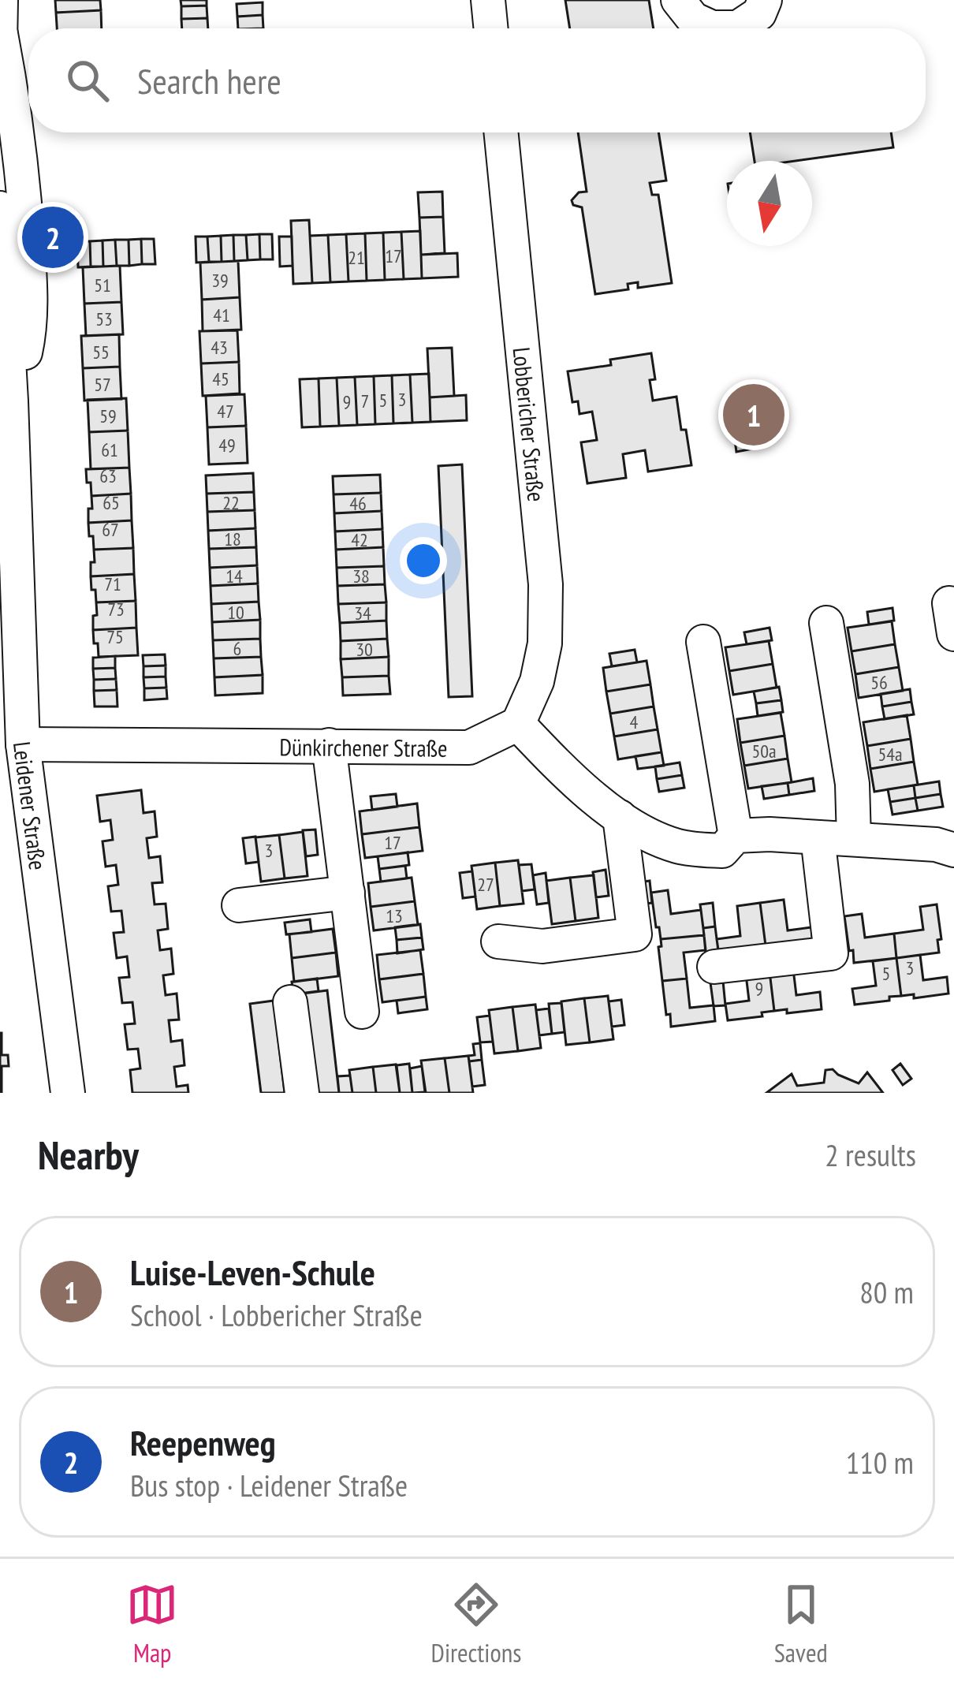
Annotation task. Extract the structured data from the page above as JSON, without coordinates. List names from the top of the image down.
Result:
{
  "streets": {
    "street": ["Lobbericher Straße", "Dünkirchener Straße", "Leidener Straße"]
  },
  "crossings": [
    ["Lobbericher Straße", "Dünkirchener Straße"],
    ["Dünkirchener Straße", "Leidener Straße"]
  ],
  "house_numbers": [
    "17",
    "21",
    "39",
    "51",
    "41",
    "53",
    "43",
    "55",
    "45",
    "57",
    "3",
    "5",
    "7",
    "9",
    "47",
    "59",
    "49",
    "61",
    "63",
    "65",
    "22",
    "46",
    "67",
    "18",
    "42",
    "14",
    "38",
    "71",
    "73",
    "10",
    "34",
    "75",
    "6",
    "30",
    "56",
    "4",
    "50a",
    "54a",
    "17",
    "3",
    "27",
    "13",
    "3",
    "5",
    "9"
  ],
  "north": "bottom",
  "page": {
    "search": "Search here",
    "pins": ["2", "1"],
    "heading": ["Nearby", "2 results"],
    "list": [
      {
        "mark": "1",
        "name": "Luise-Leven-Schule",
        "note": "School · Lobbericher Straße",
        "value": "80 m"
      },
      {
        "mark": "2",
        "name": "Reepenweg",
        "note": "Bus stop · Leidener Straße",
        "value": "110 m"
      }
    ],
    "nav": ["Map", "Directions", "Saved"]
  }
}
